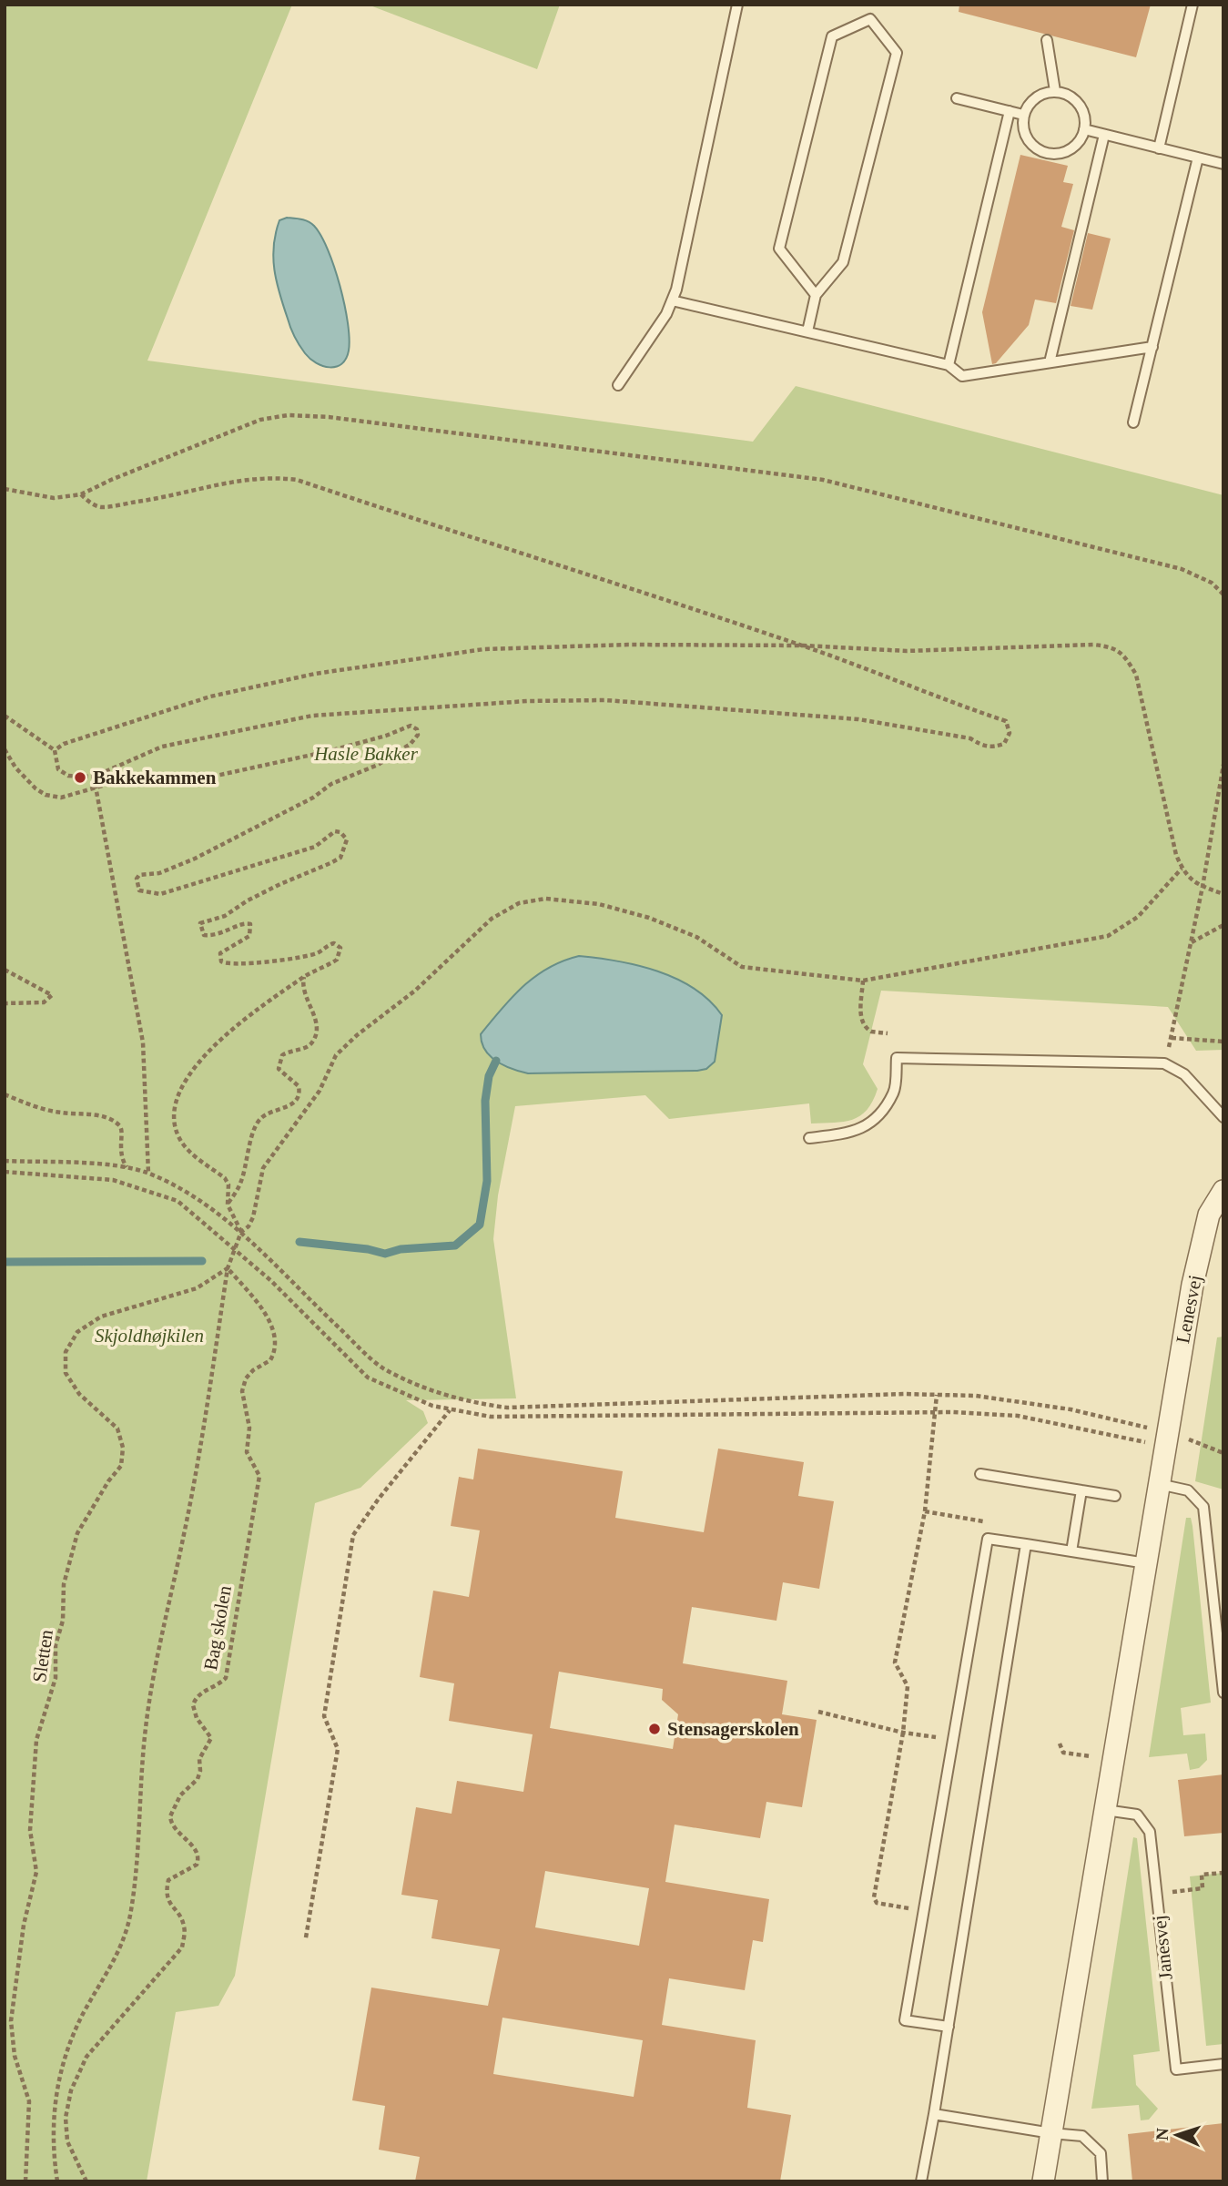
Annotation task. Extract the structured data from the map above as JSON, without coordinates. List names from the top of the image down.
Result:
{
  "streets": {
    "street": ["Lenesvej"],
    "lane": ["Janesvej"],
    "path": ["Bag skolen", "Sletten"]
  },
  "crossings": [
    ["Bag skolen", "Sletten"]
  ],
  "parks": ["Hasle Bakker", "Skjoldhøjkilen"],
  "places": ["Bakkekammen", "Stensagerskolen"],
  "north": "left"
}
